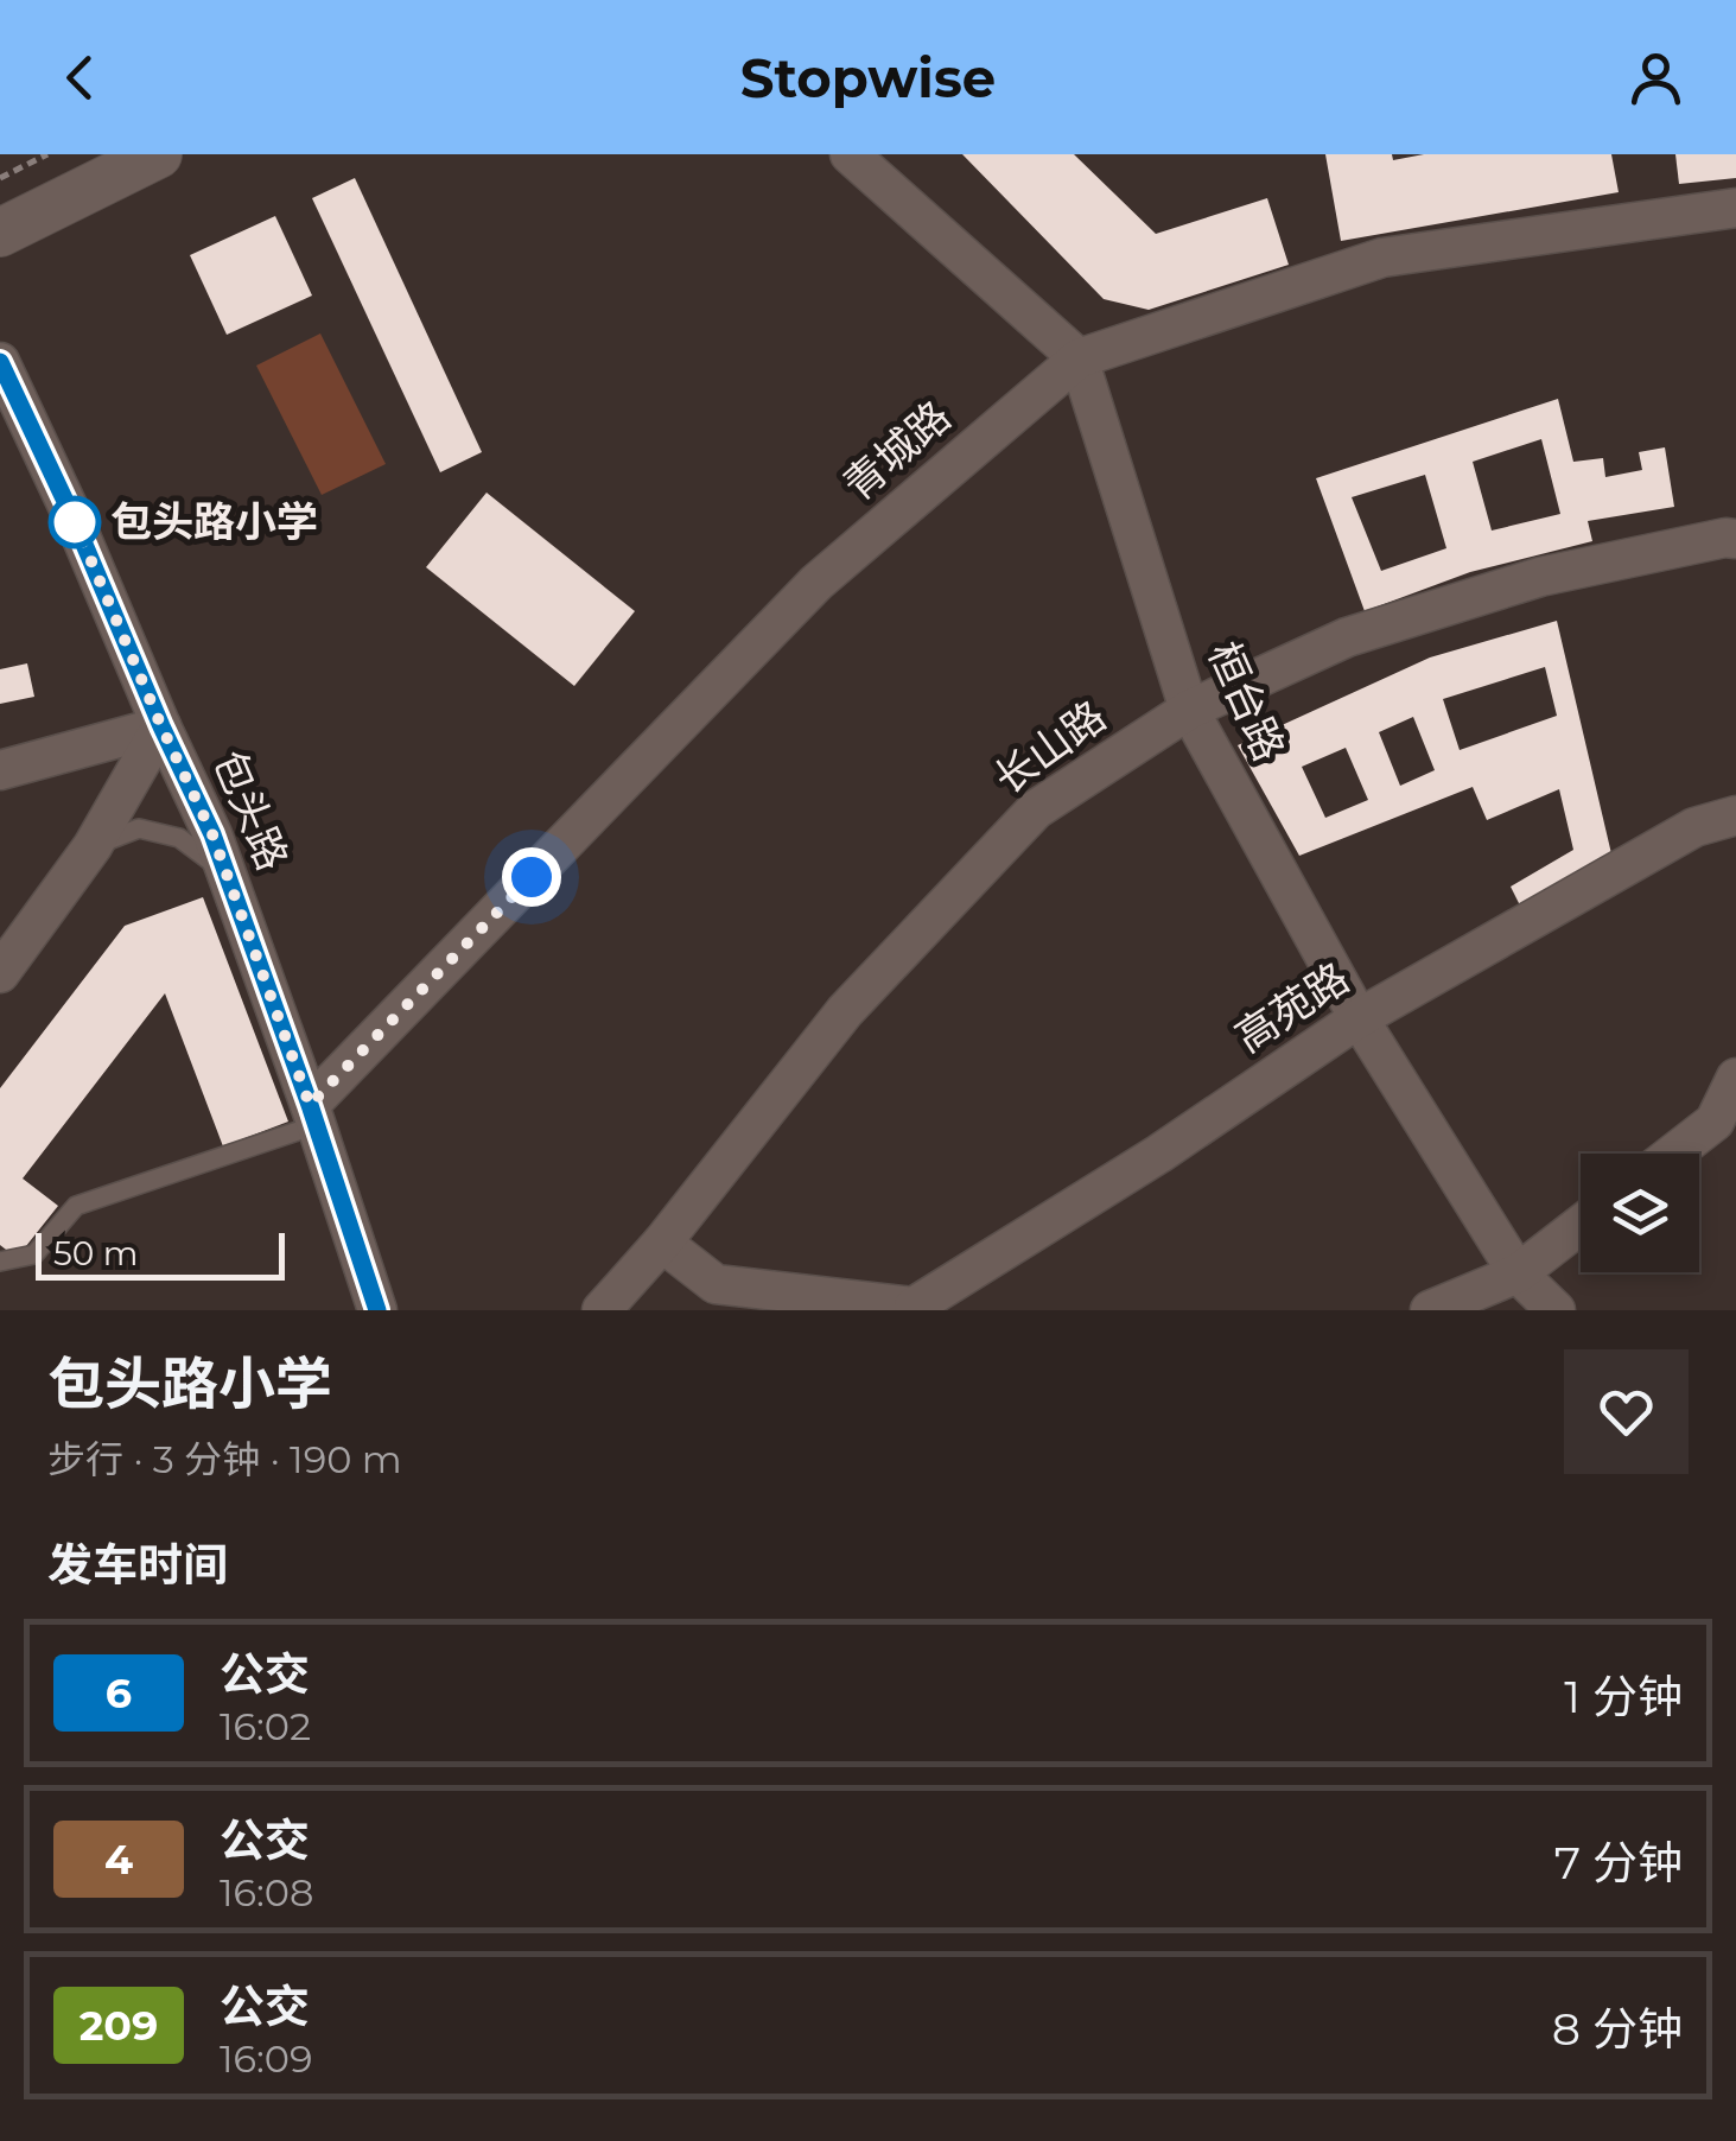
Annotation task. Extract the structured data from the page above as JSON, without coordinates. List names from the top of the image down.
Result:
{
  "streets": {
    "street": [
      "青城路",
      "桓台路",
      "长山路",
      "包头路",
      "高苑路"
    ]
  },
  "crossings": [
    ["青城路", "桓台路"],
    ["青城路", "包头路"],
    ["桓台路", "长山路"],
    ["桓台路", "高苑路"],
    ["长山路", "高苑路"]
  ],
  "places": ["包头路小学"],
  "lines": ["bus line 6"],
  "scale_bar": "50 m",
  "page": {
    "header": "Stopwise",
    "scale": "50 m",
    "heading": [
      ["包头路小学", "步行 · 3 分钟 · 190 m"],
      "发车时间"
    ],
    "list": [
      {
        "mark": "6",
        "name": "公交",
        "note": "16:02",
        "value": "1 分钟"
      },
      {
        "mark": "4",
        "name": "公交",
        "note": "16:08",
        "value": "7 分钟"
      },
      {
        "mark": "209",
        "name": "公交",
        "note": "16:09",
        "value": "8 分钟"
      }
    ]
  }
}
